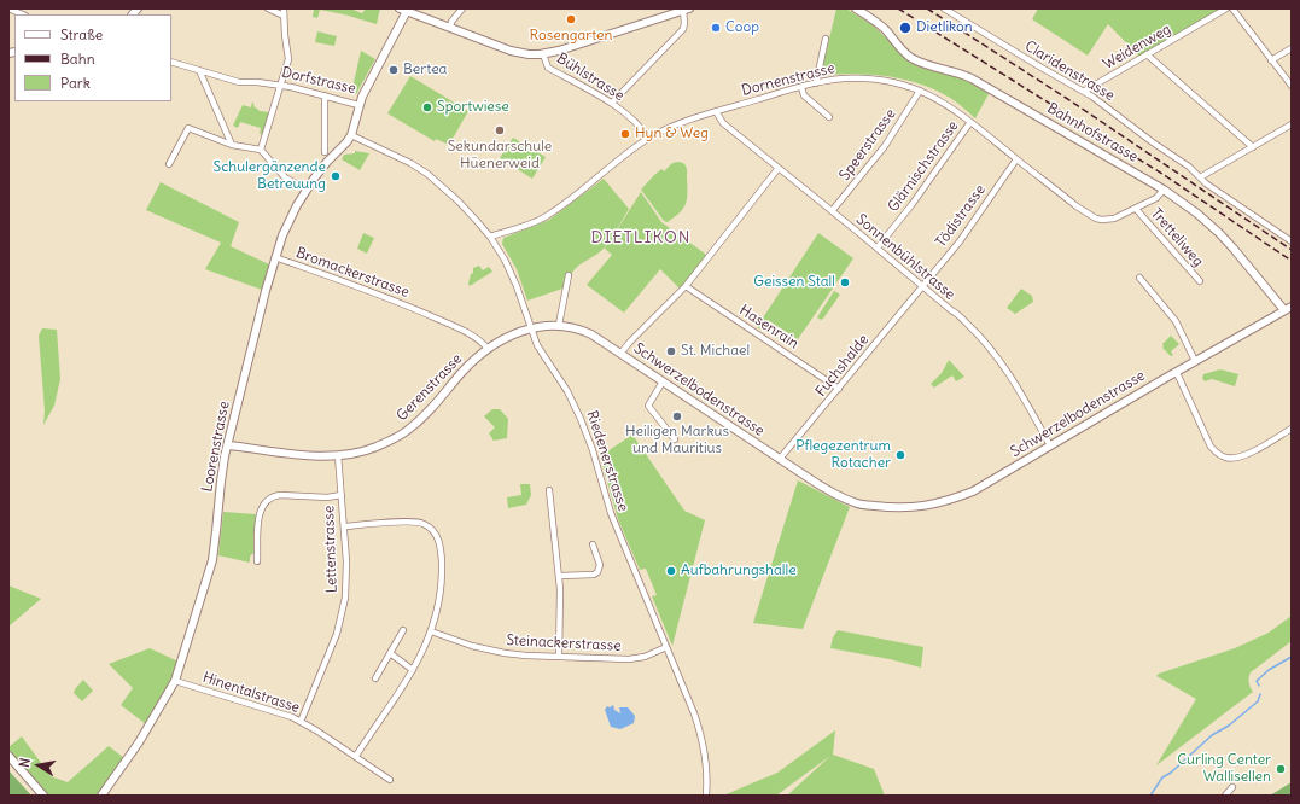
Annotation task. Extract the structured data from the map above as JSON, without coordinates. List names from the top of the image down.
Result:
{
  "streets": {
    "street": [
      "Weidenweg",
      "Claridenstrasse",
      "Bühlstrasse",
      "Dornenstrasse",
      "Dorfstrasse",
      "Bahnhofstrasse",
      "Speerstrasse",
      "Glärnischstrasse",
      "Tödistrasse",
      "Tretteliweg",
      "Sonnenbühlstrasse",
      "Bromackerstrasse",
      "Hasenrain",
      "Fuchshalde",
      "Gerenstrasse",
      "Schwerzelbodenstrasse",
      "Loorenstrasse",
      "Riedenerstrasse",
      "Lettenstrasse",
      "Steinackerstrasse",
      "Hinentalstrasse"
    ]
  },
  "crossings": [
    ["Weidenweg", "Claridenstrasse"],
    ["Bühlstrasse", "Dornenstrasse"],
    ["Dornenstrasse", "Bahnhofstrasse"],
    ["Dornenstrasse", "Speerstrasse"],
    ["Dornenstrasse", "Glärnischstrasse"],
    ["Dornenstrasse", "Tödistrasse"],
    ["Dornenstrasse", "Tretteliweg"],
    ["Dornenstrasse", "Sonnenbühlstrasse"],
    ["Dornenstrasse", "Riedenerstrasse"],
    ["Dorfstrasse", "Loorenstrasse"],
    ["Bahnhofstrasse", "Schwerzelbodenstrasse"],
    ["Speerstrasse", "Sonnenbühlstrasse"],
    ["Glärnischstrasse", "Sonnenbühlstrasse"],
    ["Tödistrasse", "Sonnenbühlstrasse"],
    ["Tödistrasse", "Fuchshalde"],
    ["Sonnenbühlstrasse", "Fuchshalde"],
    ["Sonnenbühlstrasse", "Schwerzelbodenstrasse"],
    ["Bromackerstrasse", "Gerenstrasse"],
    ["Bromackerstrasse", "Loorenstrasse"],
    ["Hasenrain", "Fuchshalde"],
    ["Fuchshalde", "Schwerzelbodenstrasse"],
    ["Gerenstrasse", "Schwerzelbodenstrasse"],
    ["Gerenstrasse", "Loorenstrasse"],
    ["Gerenstrasse", "Riedenerstrasse"],
    ["Gerenstrasse", "Lettenstrasse"],
    ["Schwerzelbodenstrasse", "Riedenerstrasse"],
    ["Loorenstrasse", "Riedenerstrasse"],
    ["Loorenstrasse", "Hinentalstrasse"],
    ["Riedenerstrasse", "Steinackerstrasse"],
    ["Lettenstrasse", "Hinentalstrasse"]
  ],
  "districts": ["DIETLIKON"],
  "places": [
    "Rosengarten",
    "Coop",
    "Dietlikon",
    "Bertea",
    "Sportwiese",
    "Sekundarschule Hüenerweid",
    "Hyn & Weg",
    "Schulergänzende Betreuung",
    "Geissen Stall",
    "St. Michael",
    "Heiligen Markus und Mauritius",
    "Pflegezentrum Rotacher",
    "Aufbahrungshalle",
    "Curling Center Wallisellen"
  ],
  "legend": ["Straße", "Bahn", "Park"],
  "north": "left"
}
